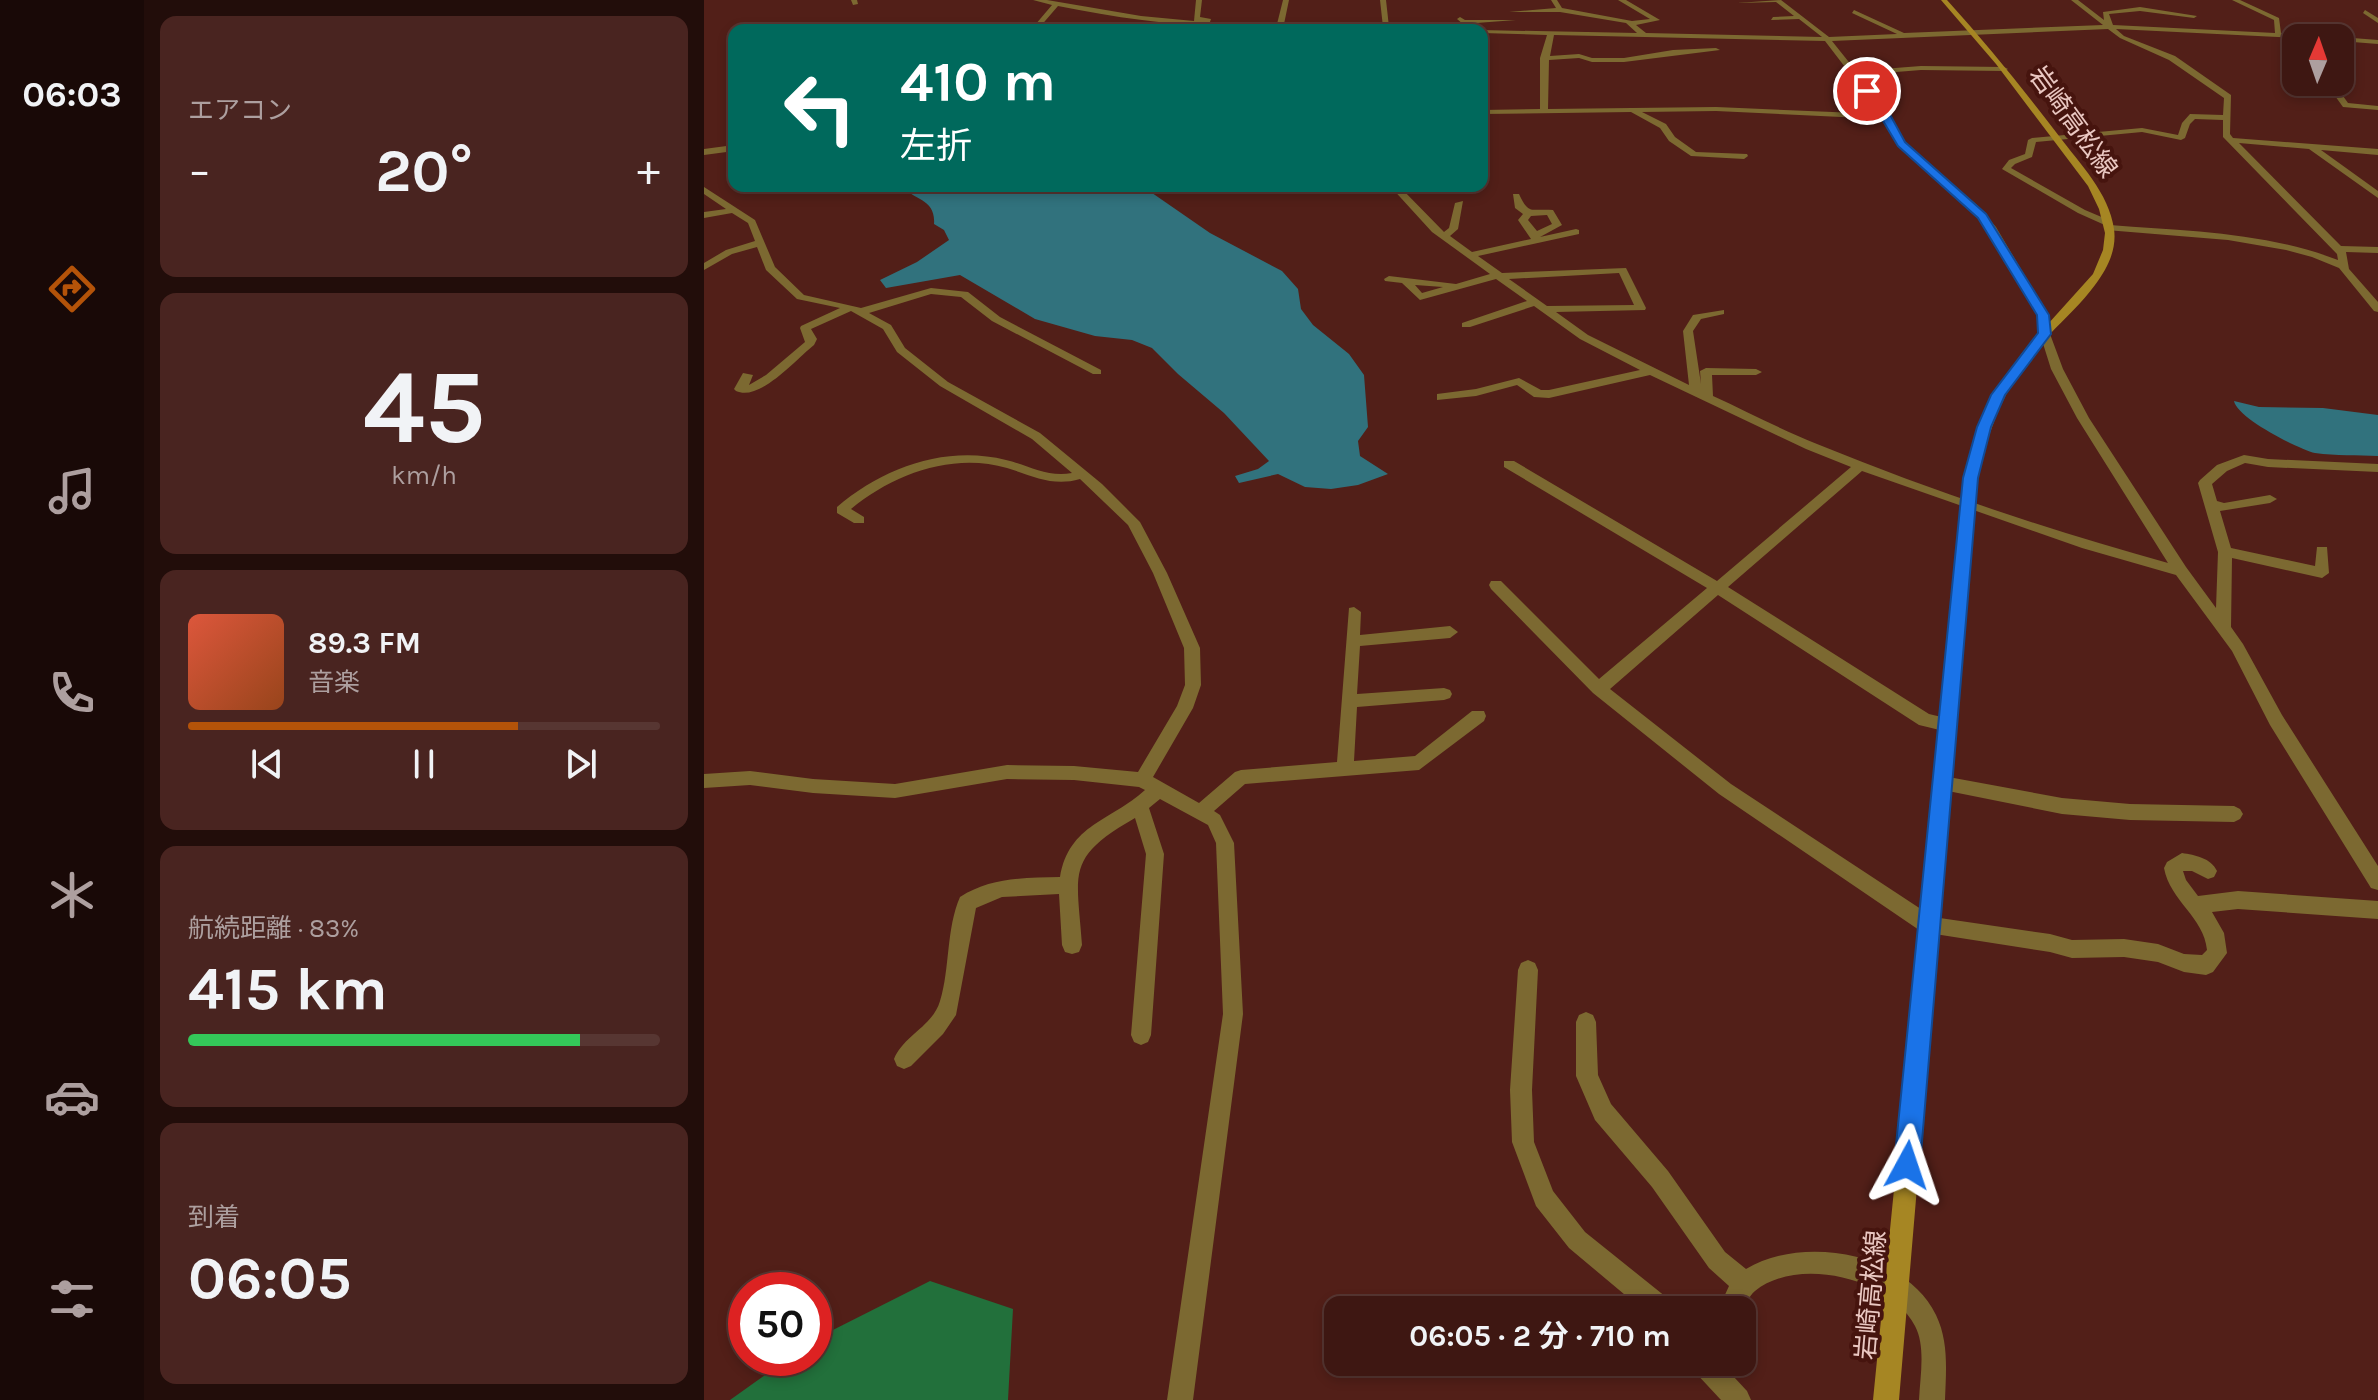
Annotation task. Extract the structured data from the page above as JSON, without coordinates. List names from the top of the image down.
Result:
{
  "streets": {
    "main road": ["岩崎高松線"]
  },
  "north": "top",
  "page": {
    "tabs": "06:03",
    "tile": [
      "エアコン",
      ["45", "km/h"],
      ["航続距離 · 83%", "415 km"],
      ["到着", "06:05"]
    ],
    "turn": ["410 m", "左折"],
    "heat": ["−", "20°", "+"],
    "song": ["89.3 FM", "音楽"],
    "limit": "50",
    "trip": "06:05 · 2 分 · 710 m"
  }
}
